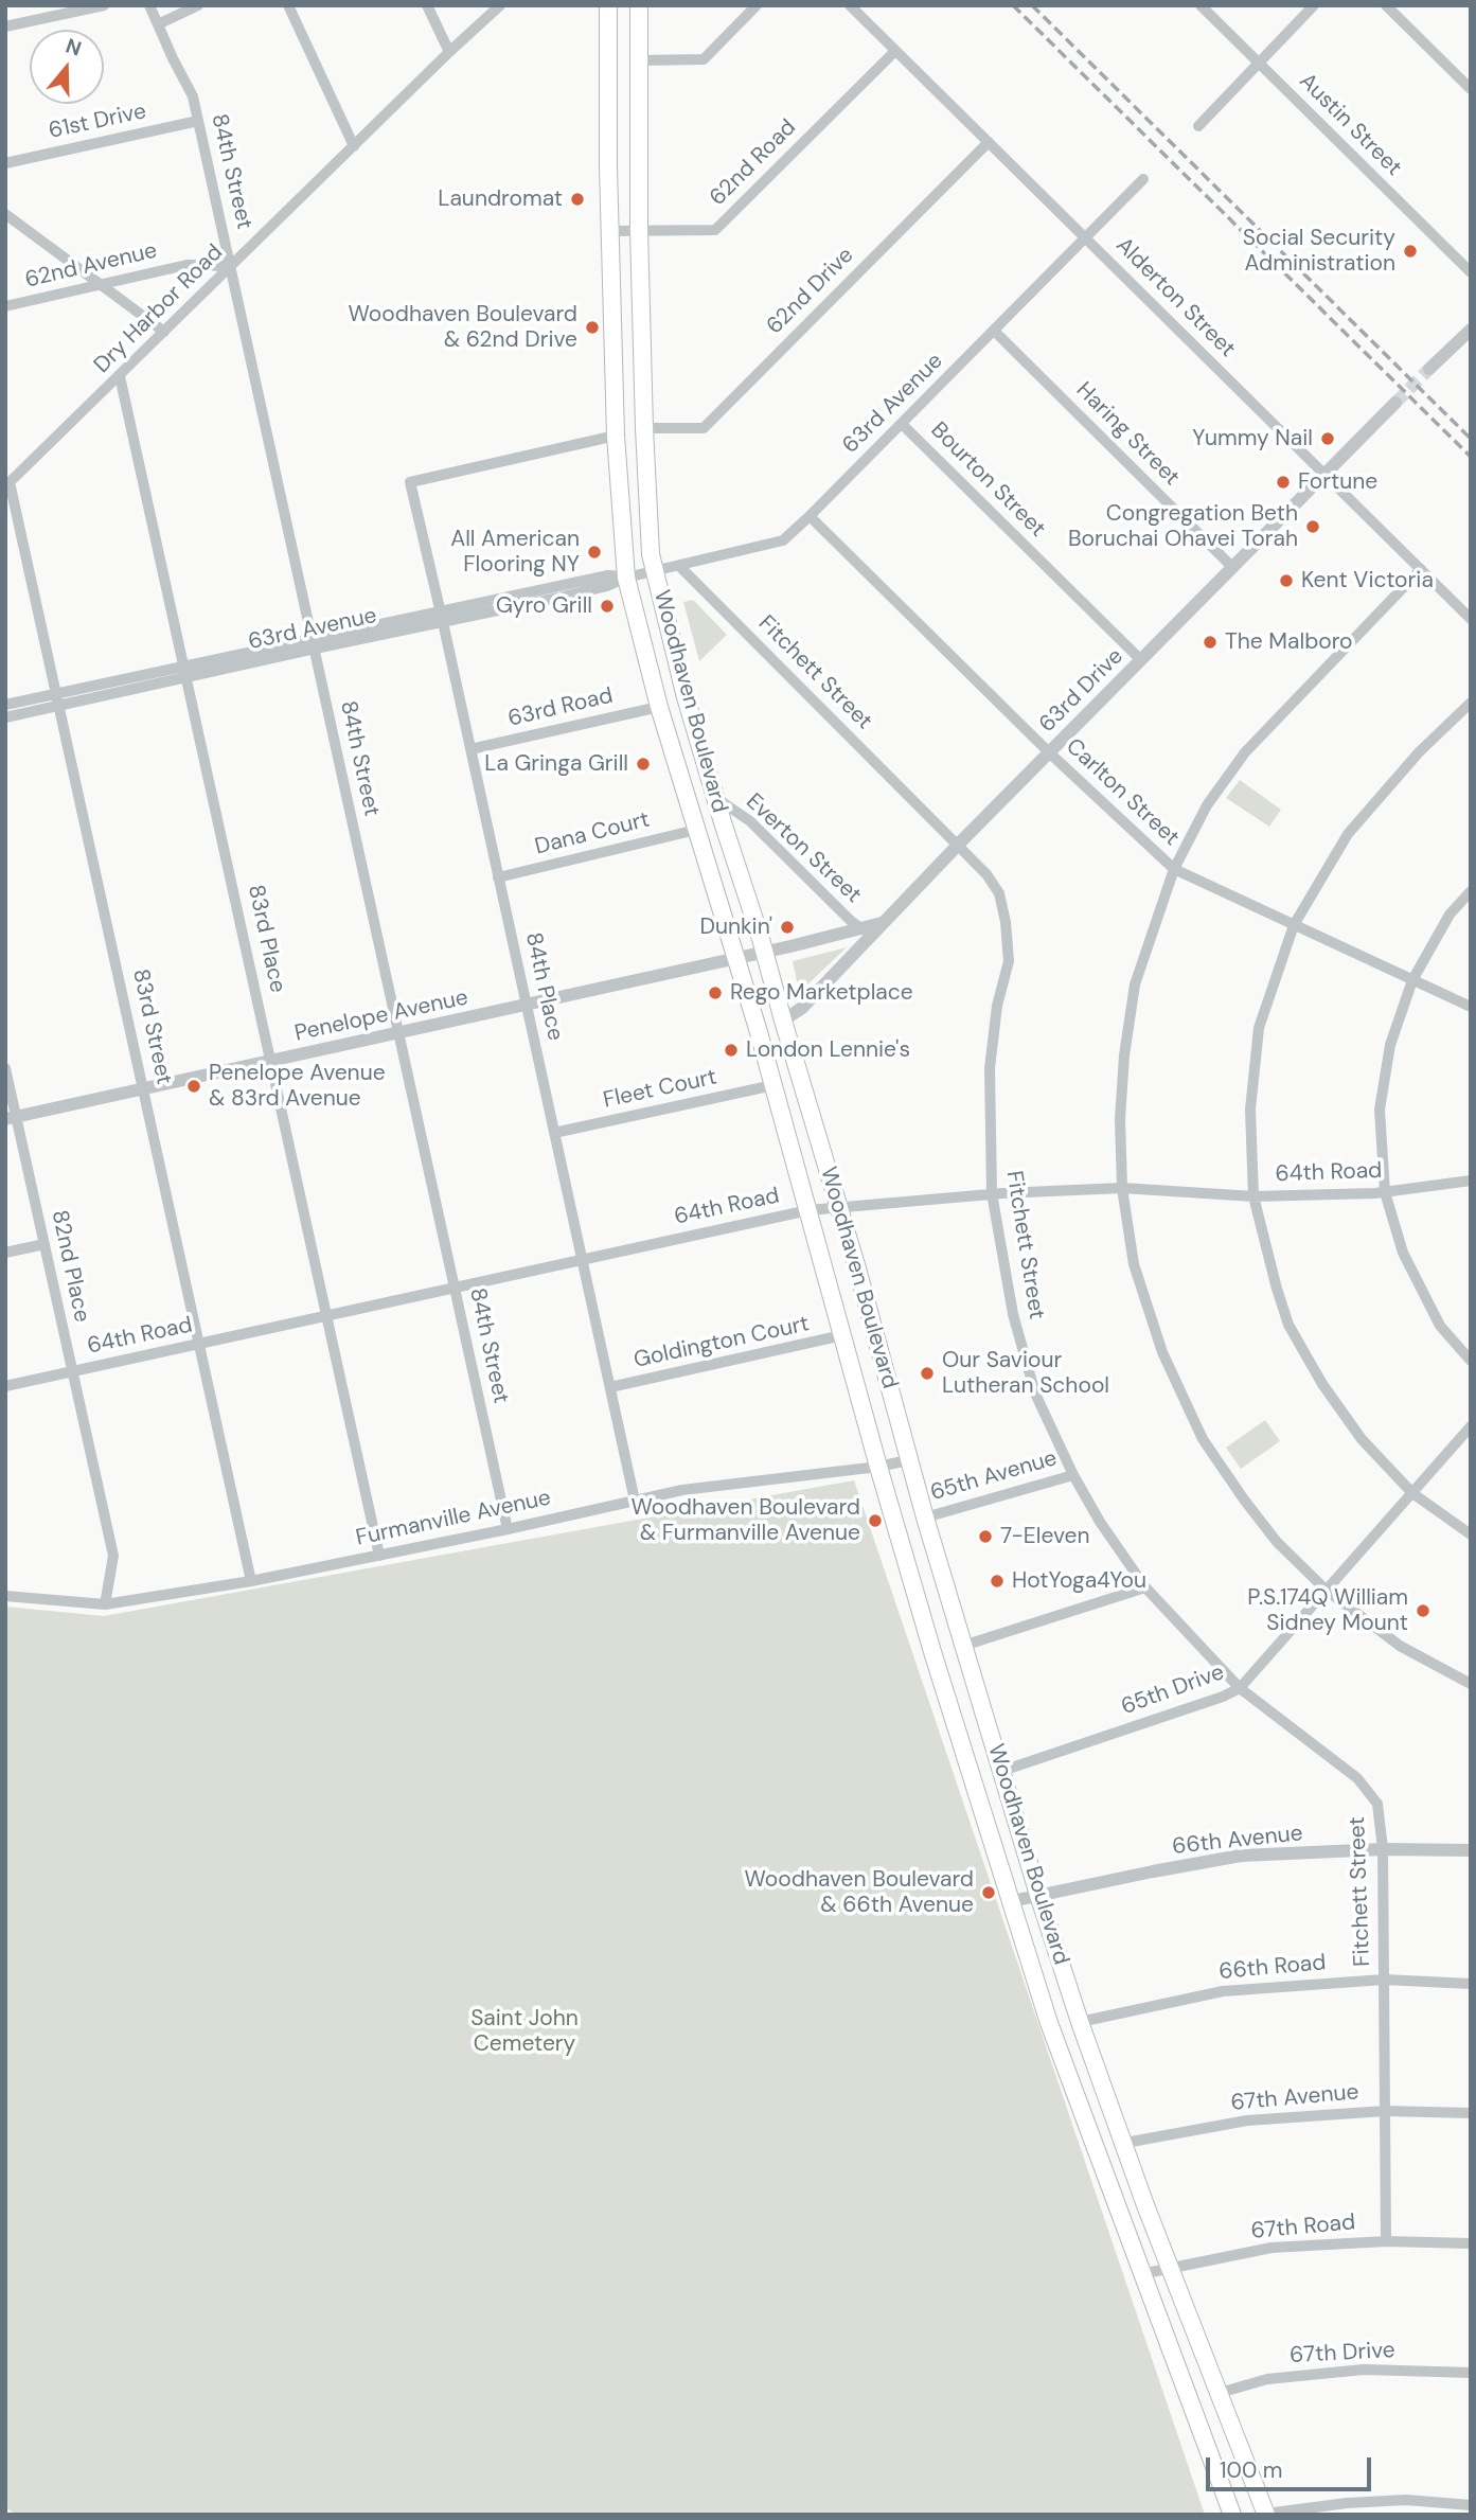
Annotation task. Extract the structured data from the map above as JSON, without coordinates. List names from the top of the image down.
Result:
{
  "streets": {
    "main road": ["Woodhaven Boulevard"],
    "street": [
      "61st Drive",
      "Austin Street",
      "62nd Road",
      "84th Street",
      "62nd Avenue",
      "62nd Drive",
      "Alderton Street",
      "Dry Harbor Road",
      "63rd Avenue",
      "Haring Street",
      "Bourton Street",
      "Fitchett Street",
      "63rd Drive",
      "63rd Road",
      "Carlton Street",
      "Dana Court",
      "Everton Street",
      "83rd Place",
      "84th Place",
      "Penelope Avenue",
      "83rd Street",
      "Fleet Court",
      "64th Road",
      "82nd Place",
      "Goldington Court",
      "65th Avenue",
      "Furmanville Avenue",
      "65th Drive",
      "66th Avenue",
      "66th Road",
      "67th Avenue",
      "67th Road",
      "67th Drive"
    ]
  },
  "crossings": [
    ["61st Drive", "84th Street"],
    ["62nd Road", "Alderton Street"],
    ["62nd Road", "Woodhaven Boulevard"],
    ["84th Street", "62nd Avenue"],
    ["84th Street", "Dry Harbor Road"],
    ["84th Street", "63rd Avenue"],
    ["84th Street", "Penelope Avenue"],
    ["84th Street", "64th Road"],
    ["84th Street", "Furmanville Avenue"],
    ["62nd Avenue", "Dry Harbor Road"],
    ["62nd Drive", "Alderton Street"],
    ["62nd Drive", "Woodhaven Boulevard"],
    ["Alderton Street", "63rd Avenue"],
    ["Alderton Street", "63rd Drive"],
    ["Dry Harbor Road", "83rd Place"],
    ["Dry Harbor Road", "83rd Street"],
    ["63rd Avenue", "Haring Street"],
    ["63rd Avenue", "Bourton Street"],
    ["63rd Avenue", "Fitchett Street"],
    ["63rd Avenue", "Woodhaven Boulevard"],
    ["63rd Avenue", "Carlton Street"],
    ["63rd Avenue", "83rd Place"],
    ["63rd Avenue", "84th Place"],
    ["63rd Avenue", "83rd Street"],
    ["Haring Street", "63rd Drive"],
    ["Bourton Street", "63rd Drive"],
    ["Fitchett Street", "63rd Drive"],
    ["Fitchett Street", "64th Road"],
    ["Fitchett Street", "65th Avenue"],
    ["Fitchett Street", "65th Drive"],
    ["Fitchett Street", "66th Avenue"],
    ["Fitchett Street", "66th Road"],
    ["Fitchett Street", "67th Avenue"],
    ["Fitchett Street", "67th Road"],
    ["63rd Drive", "Woodhaven Boulevard"],
    ["63rd Drive", "Carlton Street"],
    ["63rd Drive", "Everton Street"],
    ["63rd Drive", "Penelope Avenue"],
    ["Woodhaven Boulevard", "63rd Road"],
    ["Woodhaven Boulevard", "Dana Court"],
    ["Woodhaven Boulevard", "Everton Street"],
    ["Woodhaven Boulevard", "84th Place"],
    ["Woodhaven Boulevard", "Penelope Avenue"],
    ["Woodhaven Boulevard", "Fleet Court"],
    ["Woodhaven Boulevard", "64th Road"],
    ["Woodhaven Boulevard", "Goldington Court"],
    ["Woodhaven Boulevard", "65th Avenue"],
    ["Woodhaven Boulevard", "Furmanville Avenue"],
    ["Woodhaven Boulevard", "65th Drive"],
    ["Woodhaven Boulevard", "66th Avenue"],
    ["Woodhaven Boulevard", "66th Road"],
    ["Woodhaven Boulevard", "67th Avenue"],
    ["Woodhaven Boulevard", "67th Road"],
    ["Woodhaven Boulevard", "67th Drive"],
    ["63rd Road", "84th Place"],
    ["Dana Court", "84th Place"],
    ["83rd Place", "Penelope Avenue"],
    ["83rd Place", "64th Road"],
    ["83rd Place", "Furmanville Avenue"],
    ["84th Place", "Penelope Avenue"],
    ["84th Place", "Fleet Court"],
    ["84th Place", "64th Road"],
    ["84th Place", "Goldington Court"],
    ["84th Place", "Furmanville Avenue"],
    ["Penelope Avenue", "83rd Street"],
    ["Penelope Avenue", "82nd Place"],
    ["83rd Street", "64th Road"],
    ["83rd Street", "Furmanville Avenue"],
    ["64th Road", "82nd Place"],
    ["82nd Place", "Furmanville Avenue"]
  ],
  "parks": ["Saint John Cemetery"],
  "places": [
    "Laundromat",
    "Social Security Administration",
    "Woodhaven Boulevard & 62nd Drive",
    "Yummy Nail",
    "Fortune",
    "Congregation Beth Boruchai Ohavei Torah",
    "All American Flooring NY",
    "Kent Victoria",
    "Gyro Grill",
    "The Malboro",
    "La Gringa Grill",
    "Dunkin'",
    "Rego Marketplace",
    "London Lennie's",
    "Penelope Avenue & 83rd Avenue",
    "Our Saviour Lutheran School",
    "Woodhaven Boulevard & Furmanville Avenue",
    "7-Eleven",
    "HotYoga4You",
    "P.S.174Q William Sidney Mount",
    "Woodhaven Boulevard & 66th Avenue"
  ],
  "scale_bar": "100 m",
  "north": "top"
}
